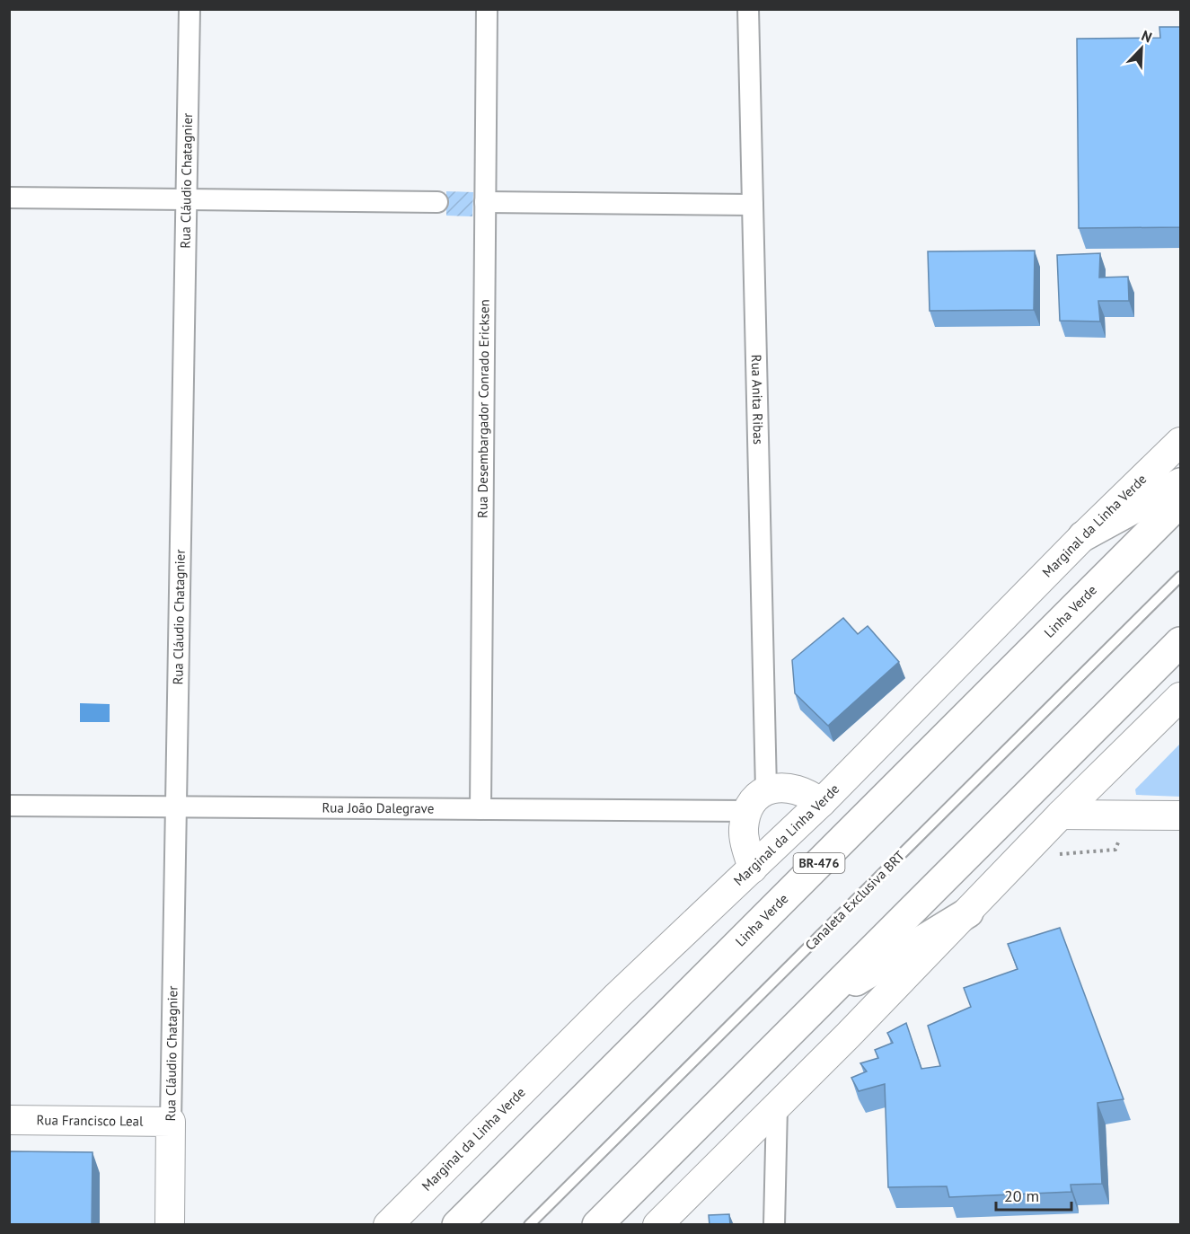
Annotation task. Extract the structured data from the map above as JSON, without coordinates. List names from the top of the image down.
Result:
{
  "streets": {
    "highway": ["Linha Verde", "BR-476"],
    "main road": ["Rua Cláudio Chatagnier", "Marginal da Linha Verde", "Rua Francisco Leal"],
    "street": ["Rua Anita Ribas", "Rua Desembargador Conrado Ericksen", "Rua João Dalegrave"],
    "lane": ["Canaleta Exclusiva BRT"]
  },
  "crossings": [
    ["Rua Cláudio Chatagnier", "Rua João Dalegrave"],
    ["Rua Cláudio Chatagnier", "Rua Francisco Leal"],
    ["Rua Desembargador Conrado Ericksen", "Rua João Dalegrave"]
  ],
  "scale_bar": "20 m",
  "north": "top right"
}
